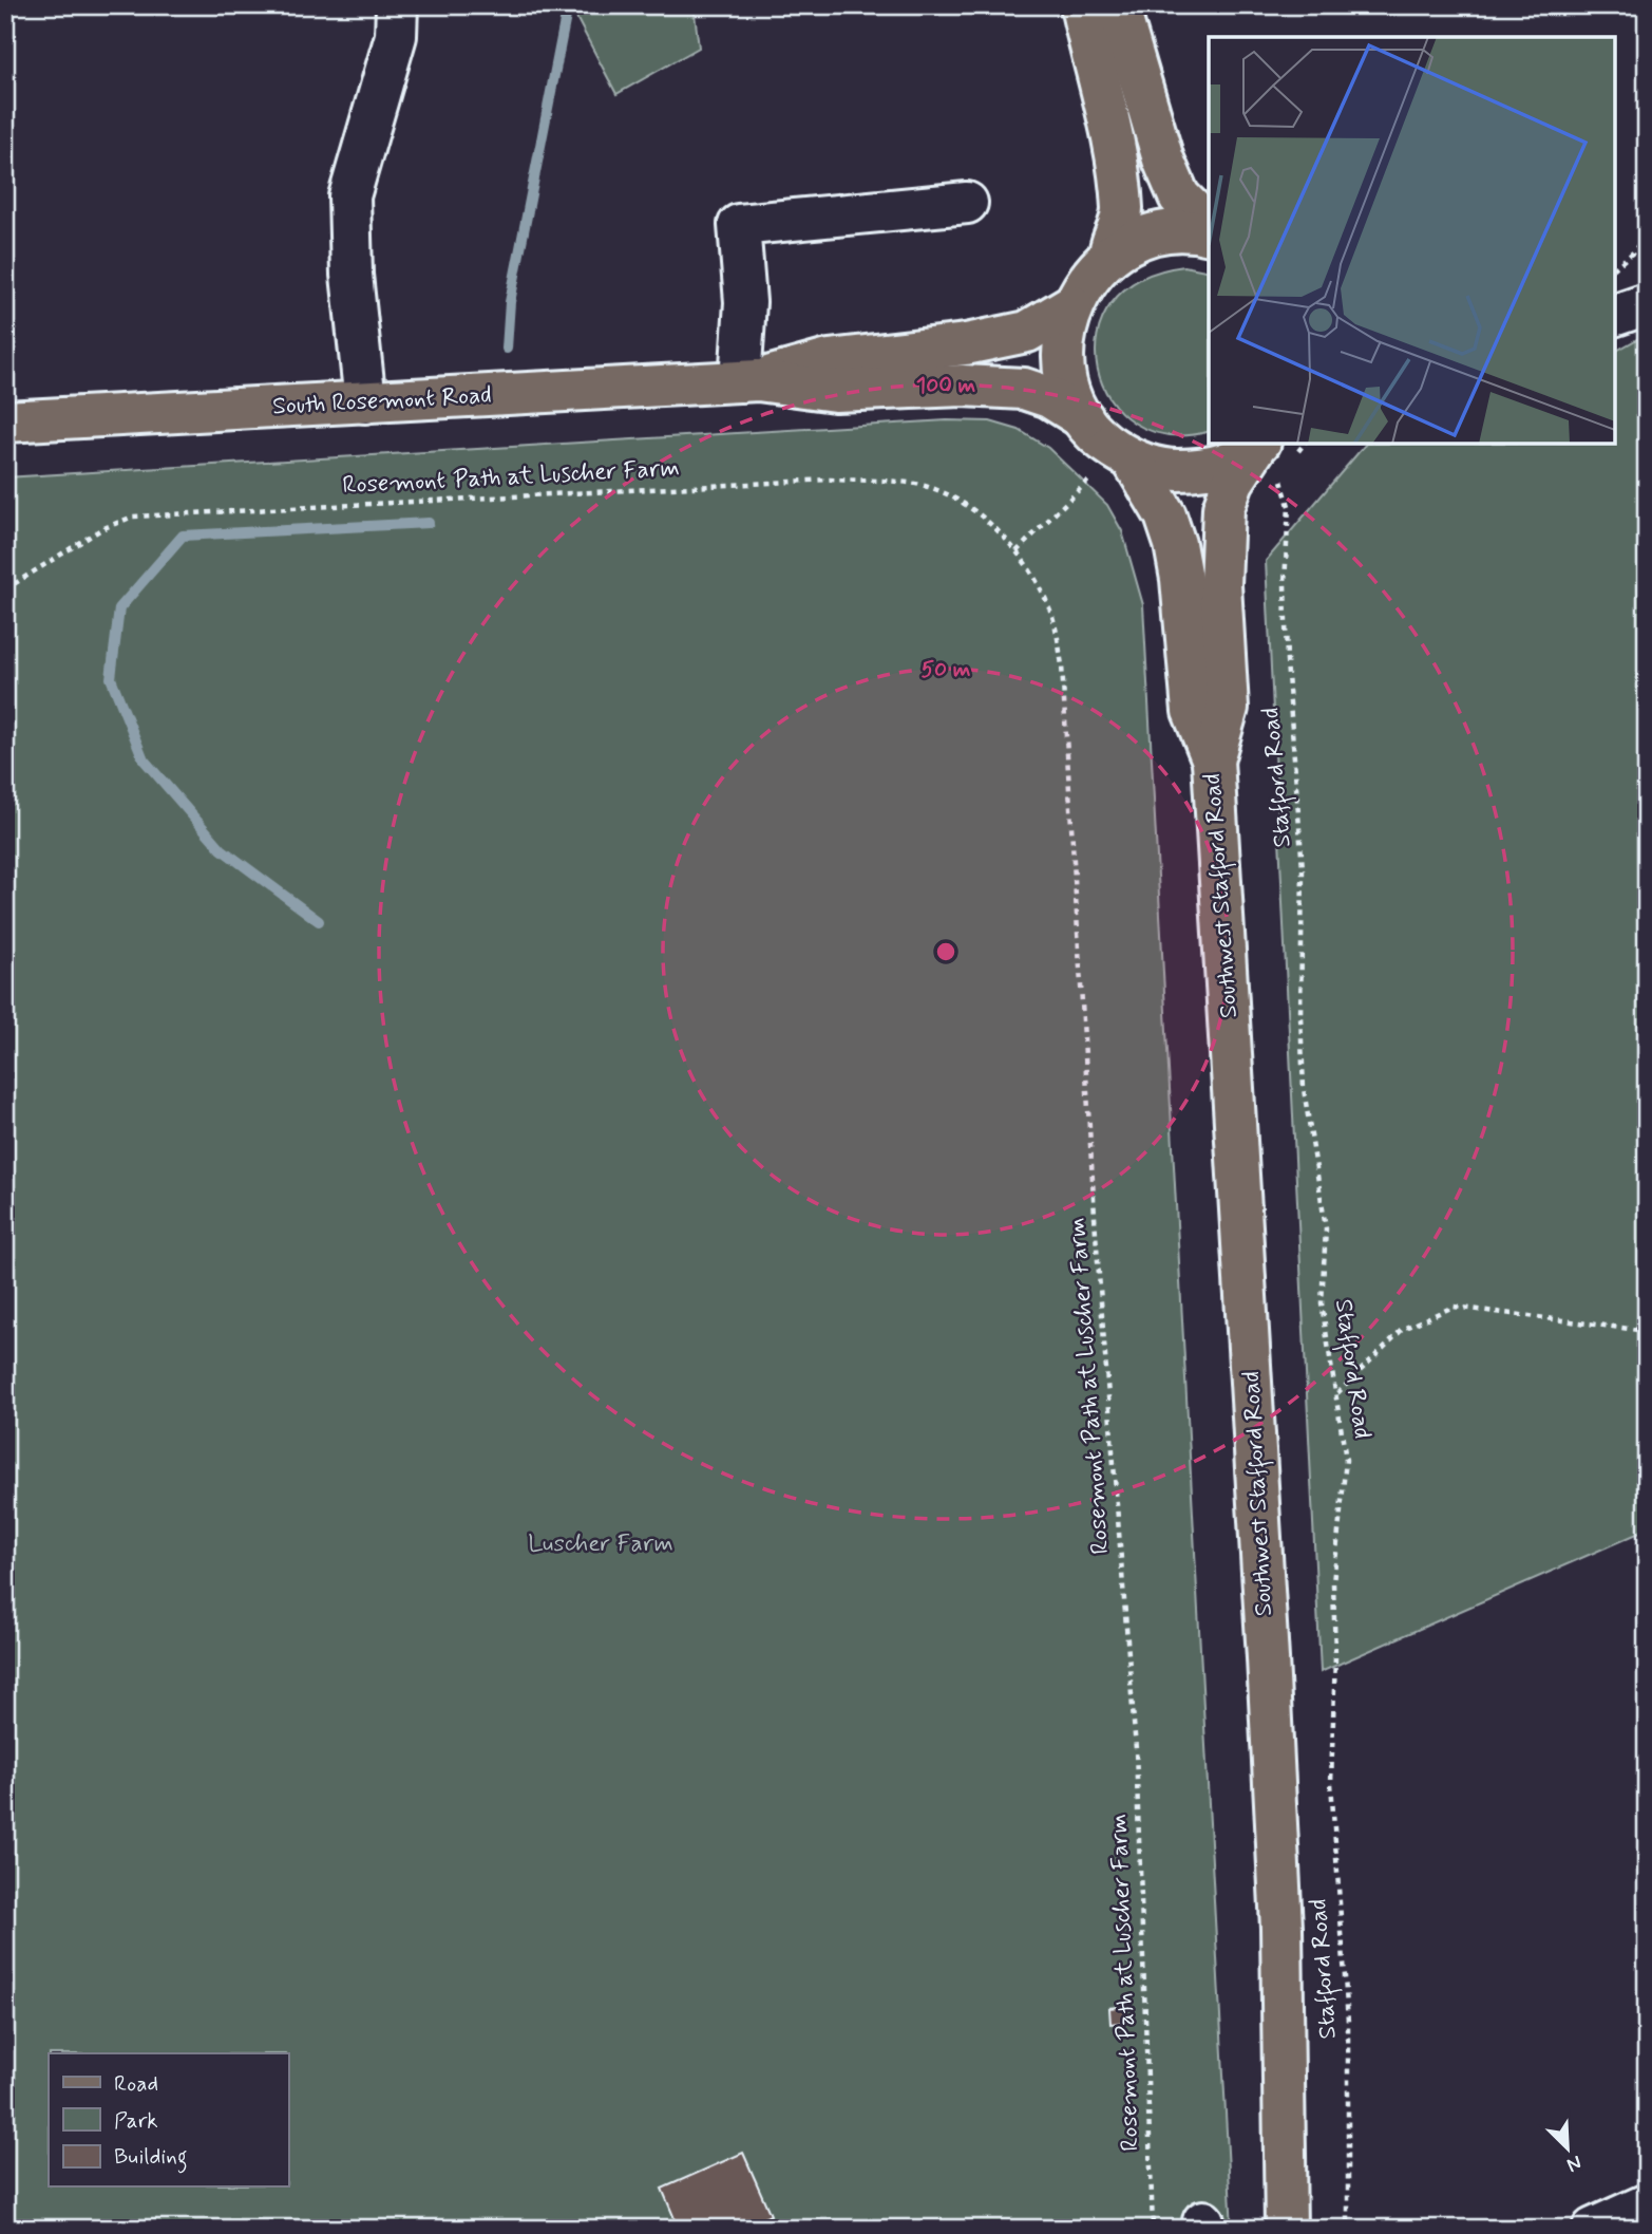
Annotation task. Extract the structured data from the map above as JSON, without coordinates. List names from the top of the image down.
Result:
{
  "streets": {
    "main road": ["South Rosemont Road", "Southwest Stafford Road"],
    "path": ["Rosemont Path at Luscher Farm", "Stafford Road"]
  },
  "crossings": [
    ["Stafford Road", "Southwest Stafford Road"]
  ],
  "parks": ["Luscher Farm"],
  "legend": ["Road", "Park", "Building"],
  "north": "bottom right",
  "rings": ["100 m", "50 m"]
}
